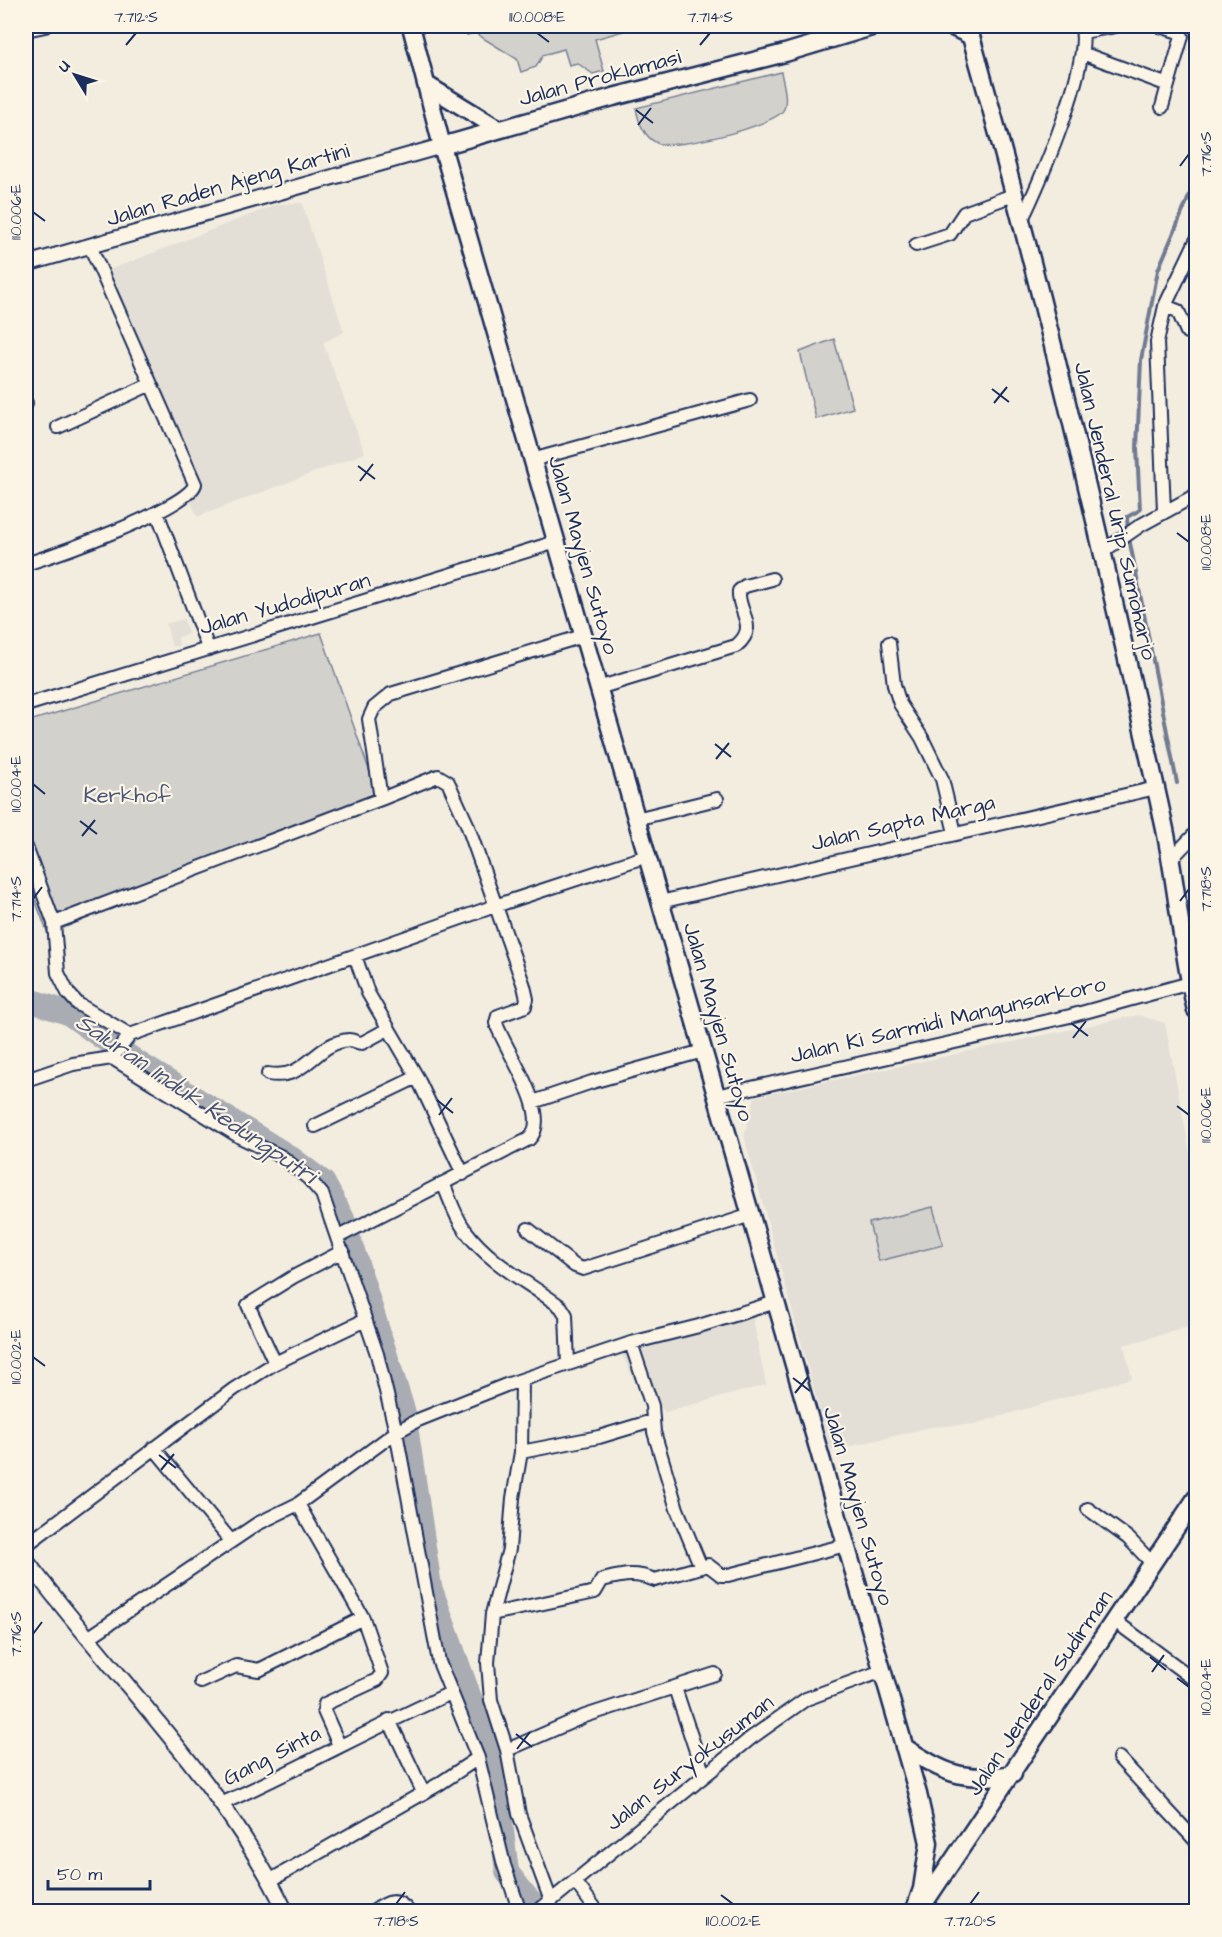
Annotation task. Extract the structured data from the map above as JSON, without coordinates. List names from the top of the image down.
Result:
{
  "streets": {
    "main road": [
      "Jalan Proklamasi",
      "Jalan Jenderal Urip Sumoharjo",
      "Jalan Mayjen Sutoyo",
      "Jalan Jenderal Sudirman"
    ],
    "street": [
      "Jalan Raden Ajeng Kartini",
      "Jalan Yudodipuran",
      "Jalan Sapta Marga",
      "Jalan Ki Sarmidi Mangunsarkoro",
      "Gang Sinta",
      "Jalan Suryokusuman"
    ]
  },
  "crossings": [
    ["Jalan Proklamasi", "Jalan Raden Ajeng Kartini"],
    ["Jalan Proklamasi", "Jalan Mayjen Sutoyo"],
    ["Jalan Raden Ajeng Kartini", "Jalan Mayjen Sutoyo"],
    ["Jalan Jenderal Urip Sumoharjo", "Jalan Sapta Marga"],
    ["Jalan Jenderal Urip Sumoharjo", "Jalan Ki Sarmidi Mangunsarkoro"],
    ["Jalan Mayjen Sutoyo", "Jalan Yudodipuran"],
    ["Jalan Mayjen Sutoyo", "Jalan Sapta Marga"],
    ["Jalan Mayjen Sutoyo", "Jalan Ki Sarmidi Mangunsarkoro"],
    ["Jalan Mayjen Sutoyo", "Jalan Suryokusuman"]
  ],
  "water": ["Saluran Induk Kedungputri"],
  "parks": ["Kerkhof"],
  "scale_bar": "50 m",
  "north": "top left",
  "coordinates": [
    "7.712°S",
    "110.008°E",
    "7.714°S",
    "7.716°S",
    "110.006°E",
    "110.004°E",
    "7.718°S",
    "110.002°E",
    "7.720°S"
  ]
}
